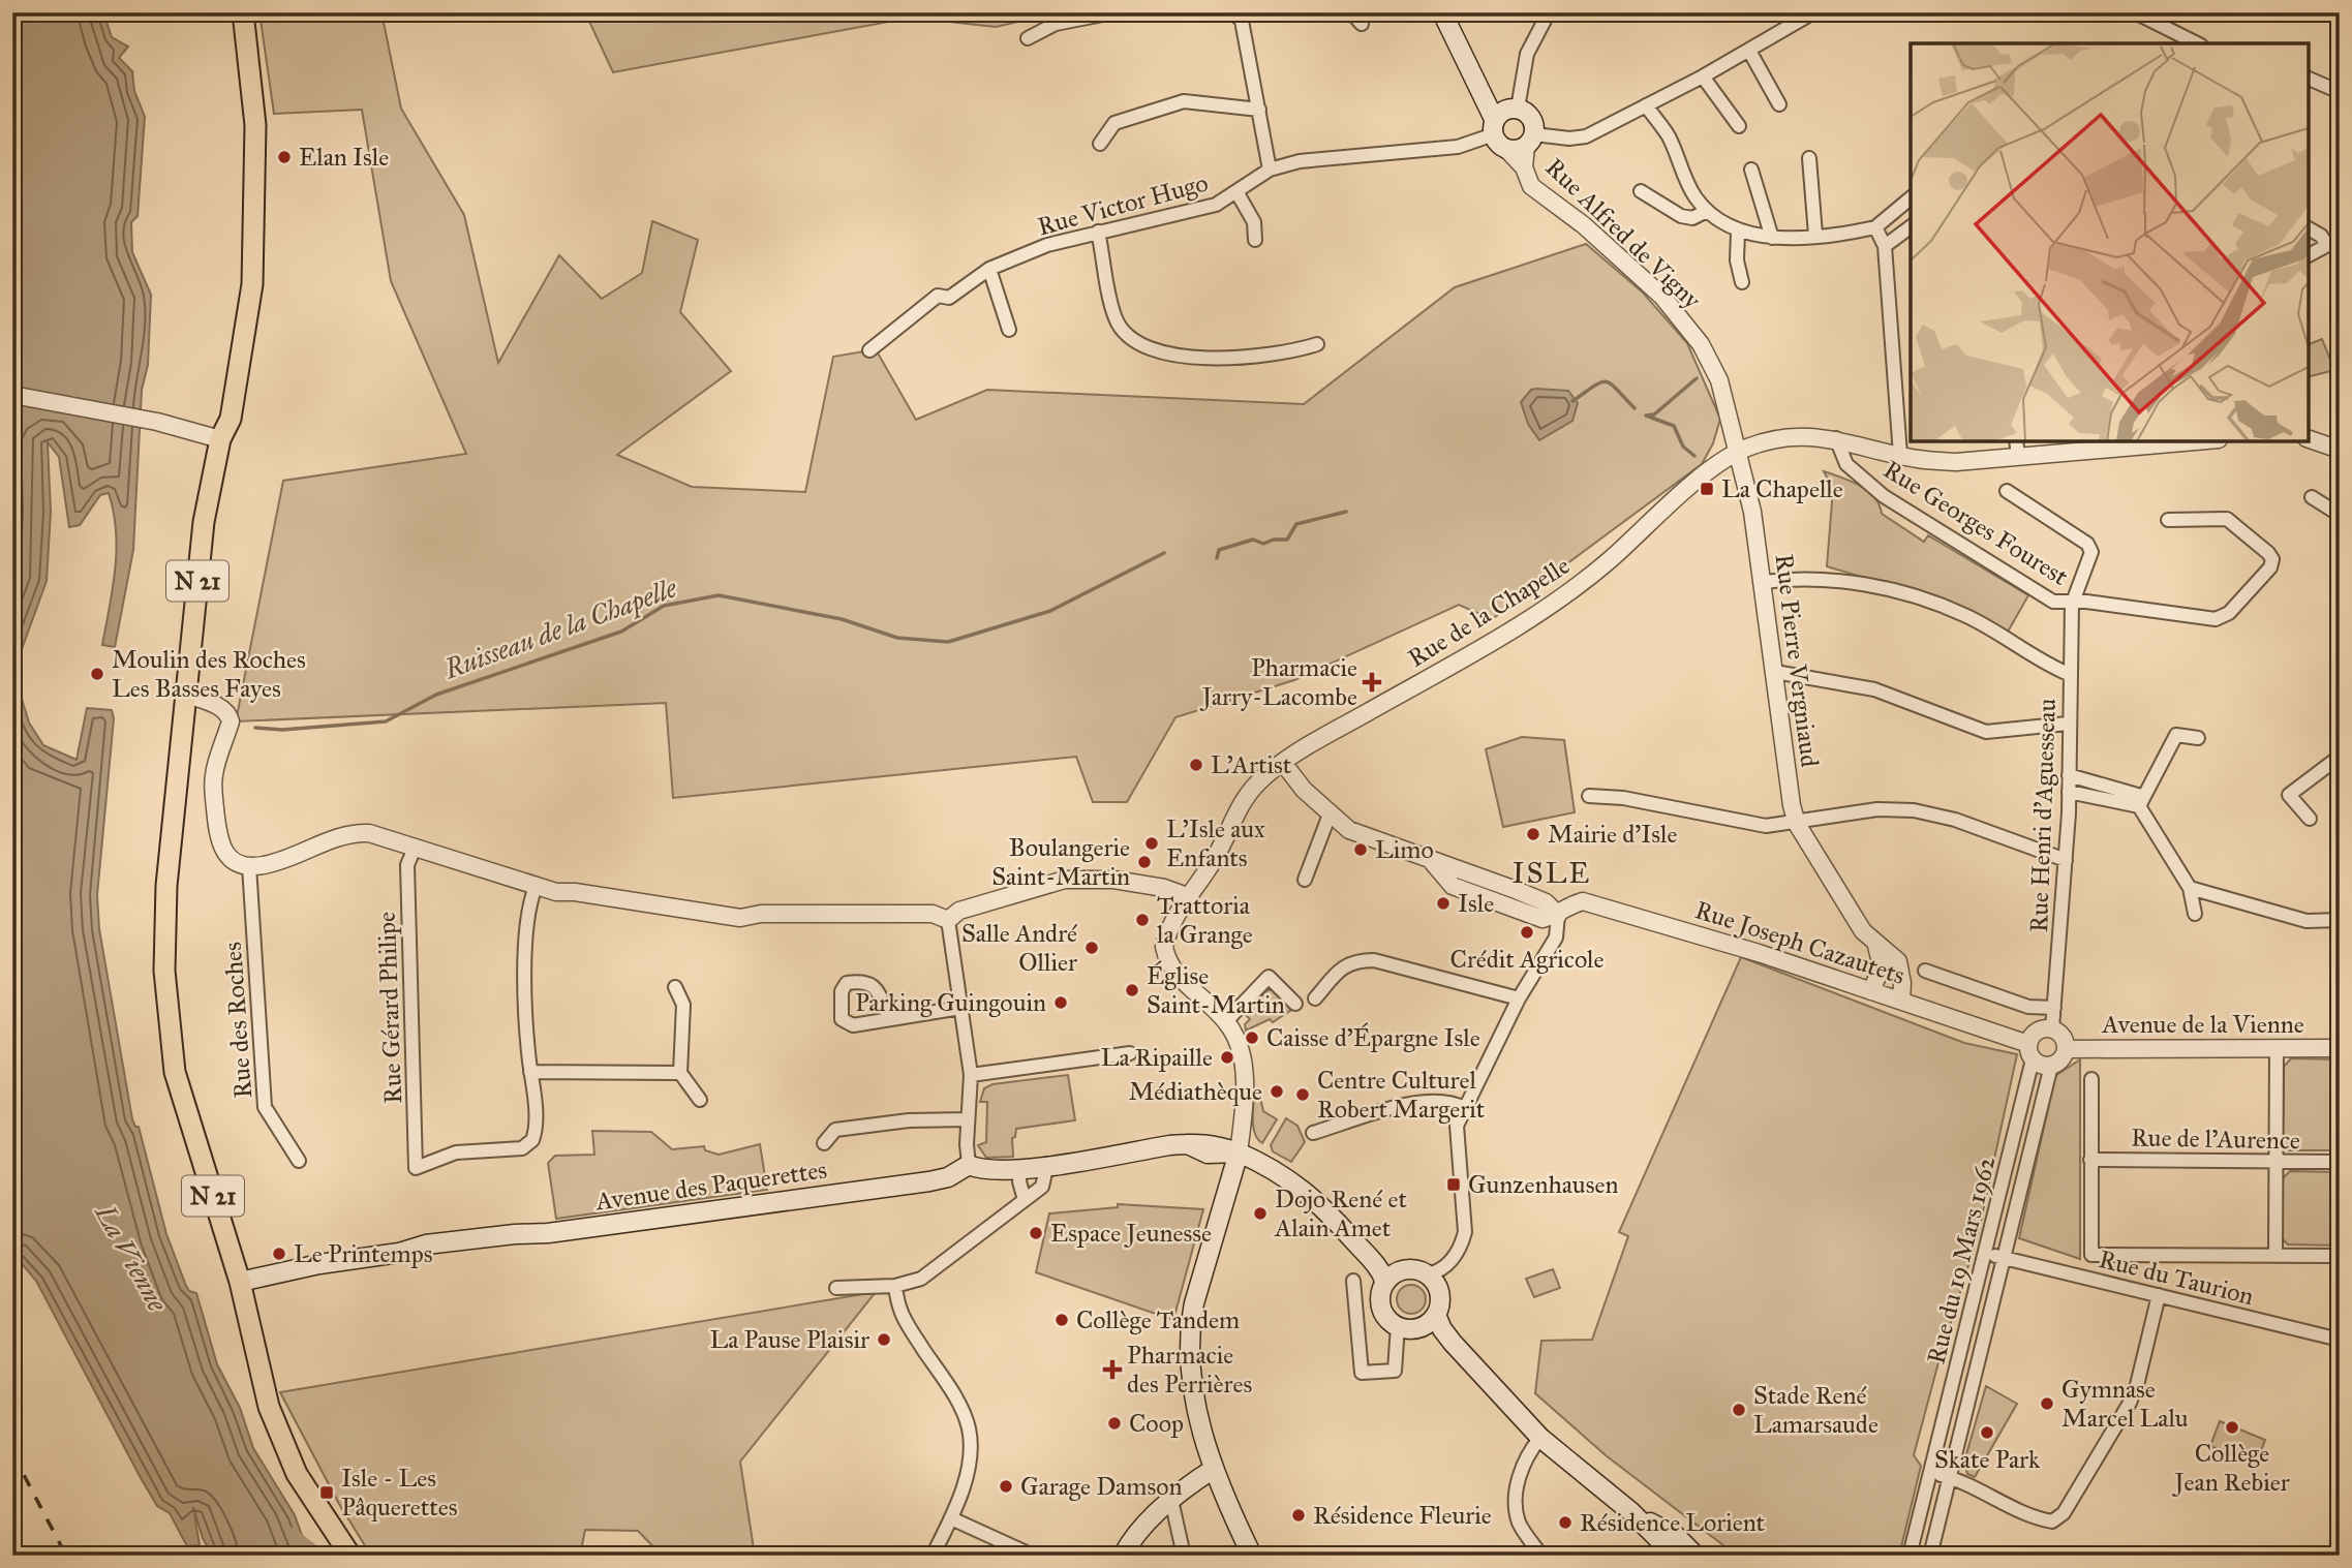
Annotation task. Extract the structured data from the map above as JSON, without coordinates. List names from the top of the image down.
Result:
{
  "streets": {
    "main road": ["N 21", "Avenue des Paquerettes"],
    "street": [
      "Rue Victor Hugo",
      "Rue Alfred de Vigny",
      "Rue Georges Fourest",
      "Rue de la Chapelle",
      "Rue Pierre Vergniaud",
      "Rue Henri d'Aguesseau",
      "Rue Joseph Cazautets",
      "Rue Gérard Philipe",
      "Rue des Roches",
      "Avenue de la Vienne",
      "Rue de l'Aurence",
      "Rue du 19 Mars 1962",
      "Rue du Taurion"
    ]
  },
  "crossings": [
    ["Rue Alfred de Vigny", "Rue de la Chapelle"],
    ["Rue Alfred de Vigny", "Rue Pierre Vergniaud"],
    ["Rue Georges Fourest", "Rue de la Chapelle"],
    ["Rue Georges Fourest", "Rue Henri d'Aguesseau"],
    ["N 21", "Avenue des Paquerettes"],
    ["Rue de la Chapelle", "Rue Pierre Vergniaud"],
    ["Rue de la Chapelle", "Rue Joseph Cazautets"],
    ["Rue Henri d'Aguesseau", "Rue Joseph Cazautets"],
    ["Rue Henri d'Aguesseau", "Avenue de la Vienne"],
    ["Rue Henri d'Aguesseau", "Rue du 19 Mars 1962"],
    ["Rue Joseph Cazautets", "Avenue de la Vienne"],
    ["Rue Joseph Cazautets", "Rue du 19 Mars 1962"],
    ["Avenue de la Vienne", "Rue du 19 Mars 1962"],
    ["Rue du 19 Mars 1962", "Rue du Taurion"]
  ],
  "districts": ["ISLE"],
  "water": ["Ruisseau de la Chapelle", "La Vienne"],
  "places": {
    "other": [
      "Elan Isle",
      "Moulin des Roches Les Basses Fayes",
      "L'Artist",
      "Mairie d'Isle",
      "L'Isle aux Enfants",
      "Limo",
      "Boulangerie Saint-Martin",
      "Isle",
      "Trattoria la Grange",
      "Crédit Agricole",
      "Salle André Ollier",
      "Église Saint-Martin",
      "Parking Guingouin",
      "Caisse d'Épargne Isle",
      "La Ripaille",
      "Médiathèque",
      "Centre Culturel Robert Margerit",
      "Dojo René et Alain Amet",
      "Espace Jeunesse",
      "Le Printemps",
      "Collège Tandem",
      "La Pause Plaisir",
      "Gymnase Marcel Lalu",
      "Stade René Lamarsaude",
      "Coop",
      "Collège Jean Rebier",
      "Skate Park",
      "Garage Damson",
      "Résidence Fleurie",
      "Résidence Lorient"
    ],
    "transit": ["La Chapelle", "Gunzenhausen", "Isle - Les Pâquerettes"],
    "health": ["Pharmacie Jarry-Lacombe", "Pharmacie des Perrières"]
  }
}
